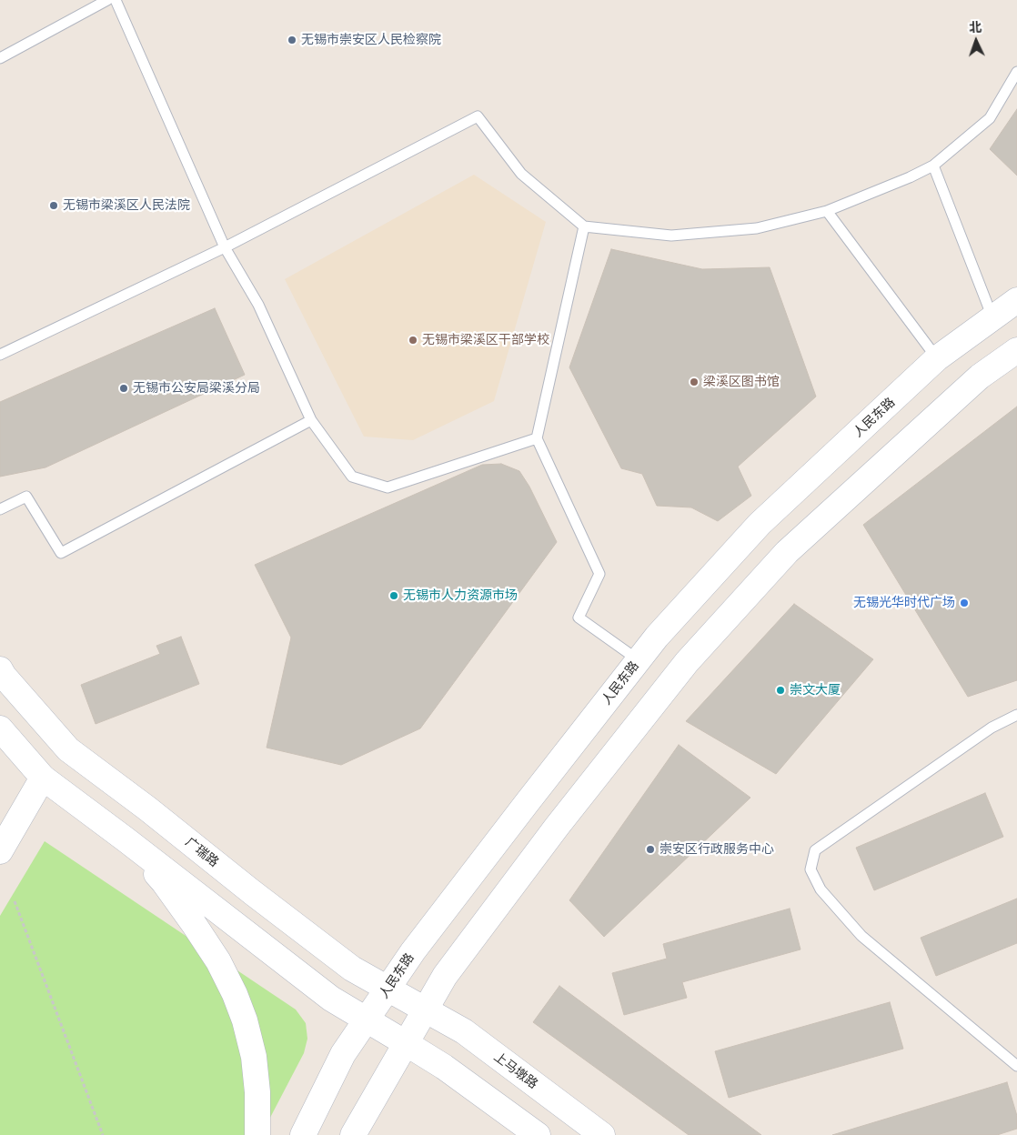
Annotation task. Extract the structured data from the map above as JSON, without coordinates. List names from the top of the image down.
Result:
{
  "streets": {
    "main road": ["人民东路", "广瑞路", "上马墩路"]
  },
  "crossings": [
    ["人民东路", "广瑞路"],
    ["广瑞路", "上马墩路"]
  ],
  "places": [
    "无锡市崇安区人民检察院",
    "无锡市梁溪区人民法院",
    "无锡市梁溪区干部学校",
    "梁溪区图书馆",
    "无锡市公安局梁溪分局",
    "无锡市人力资源市场",
    "无锡光华时代广场",
    "崇文大厦",
    "崇安区行政服务中心"
  ],
  "north": "top"
}
